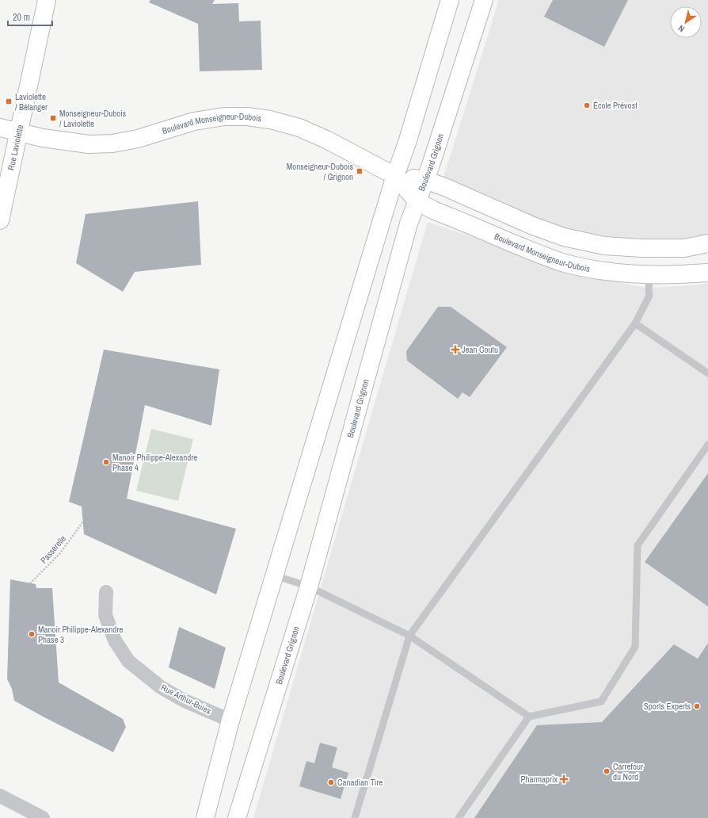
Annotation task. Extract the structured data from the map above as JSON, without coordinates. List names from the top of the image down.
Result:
{
  "streets": {
    "street": [
      "Boulevard Monseigneur-Dubois",
      "Rue Laviolette",
      "Boulevard Grignon",
      "Rue Arthur-Buies"
    ],
    "path": ["Passerelle"]
  },
  "crossings": [
    ["Boulevard Monseigneur-Dubois", "Rue Laviolette"],
    ["Boulevard Monseigneur-Dubois", "Boulevard Grignon"]
  ],
  "places": {
    "transit": ["Laviolette / Bélanger", "Monseigneur-Dubois / Laviolette", "Monseigneur-Dubois / Grignon"],
    "other": [
      "École Prévost",
      "Manoir Philippe-Alexandre Phase 4",
      "Manoir Philippe-Alexandre Phase 3",
      "Sports Experts",
      "Carrefour du Nord",
      "Canadian Tire"
    ],
    "health": ["Jean Coutu", "Pharmaprix"]
  },
  "scale_bar": "20 m",
  "north": "bottom left"
}
